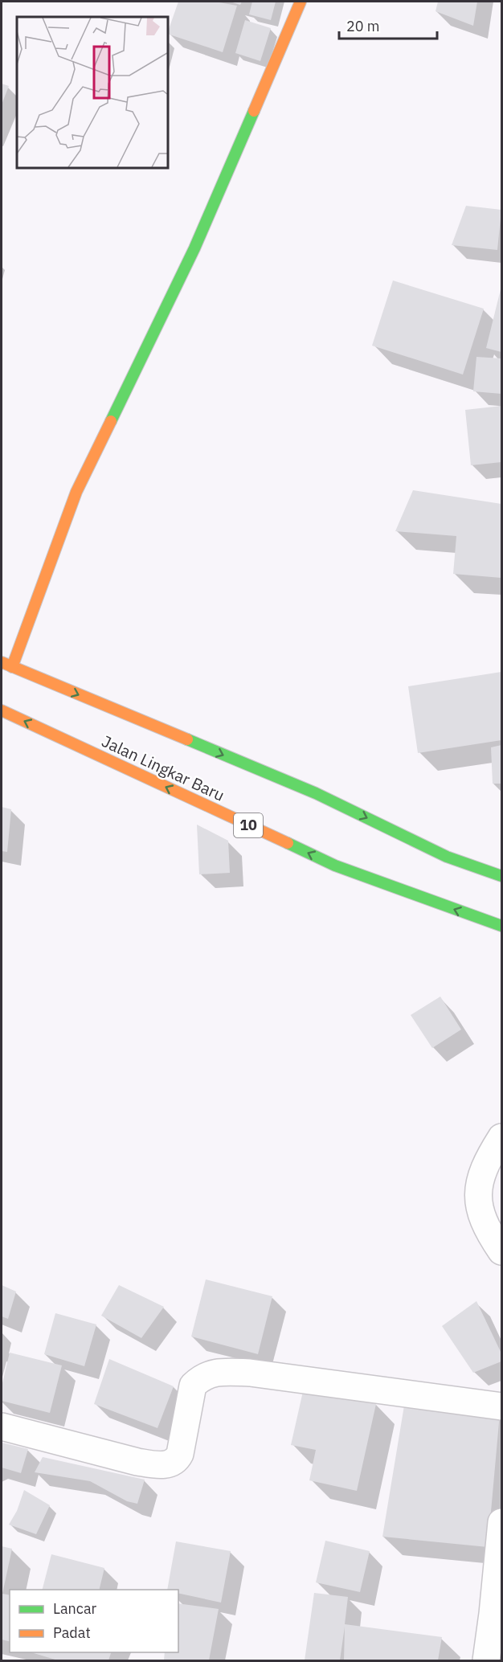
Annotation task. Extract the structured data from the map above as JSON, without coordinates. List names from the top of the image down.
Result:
{
  "streets": {
    "main road": ["Jalan Lingkar Baru", "10"]
  },
  "legend": ["Lancar", "Padat"],
  "scale_bar": "20 m"
}
